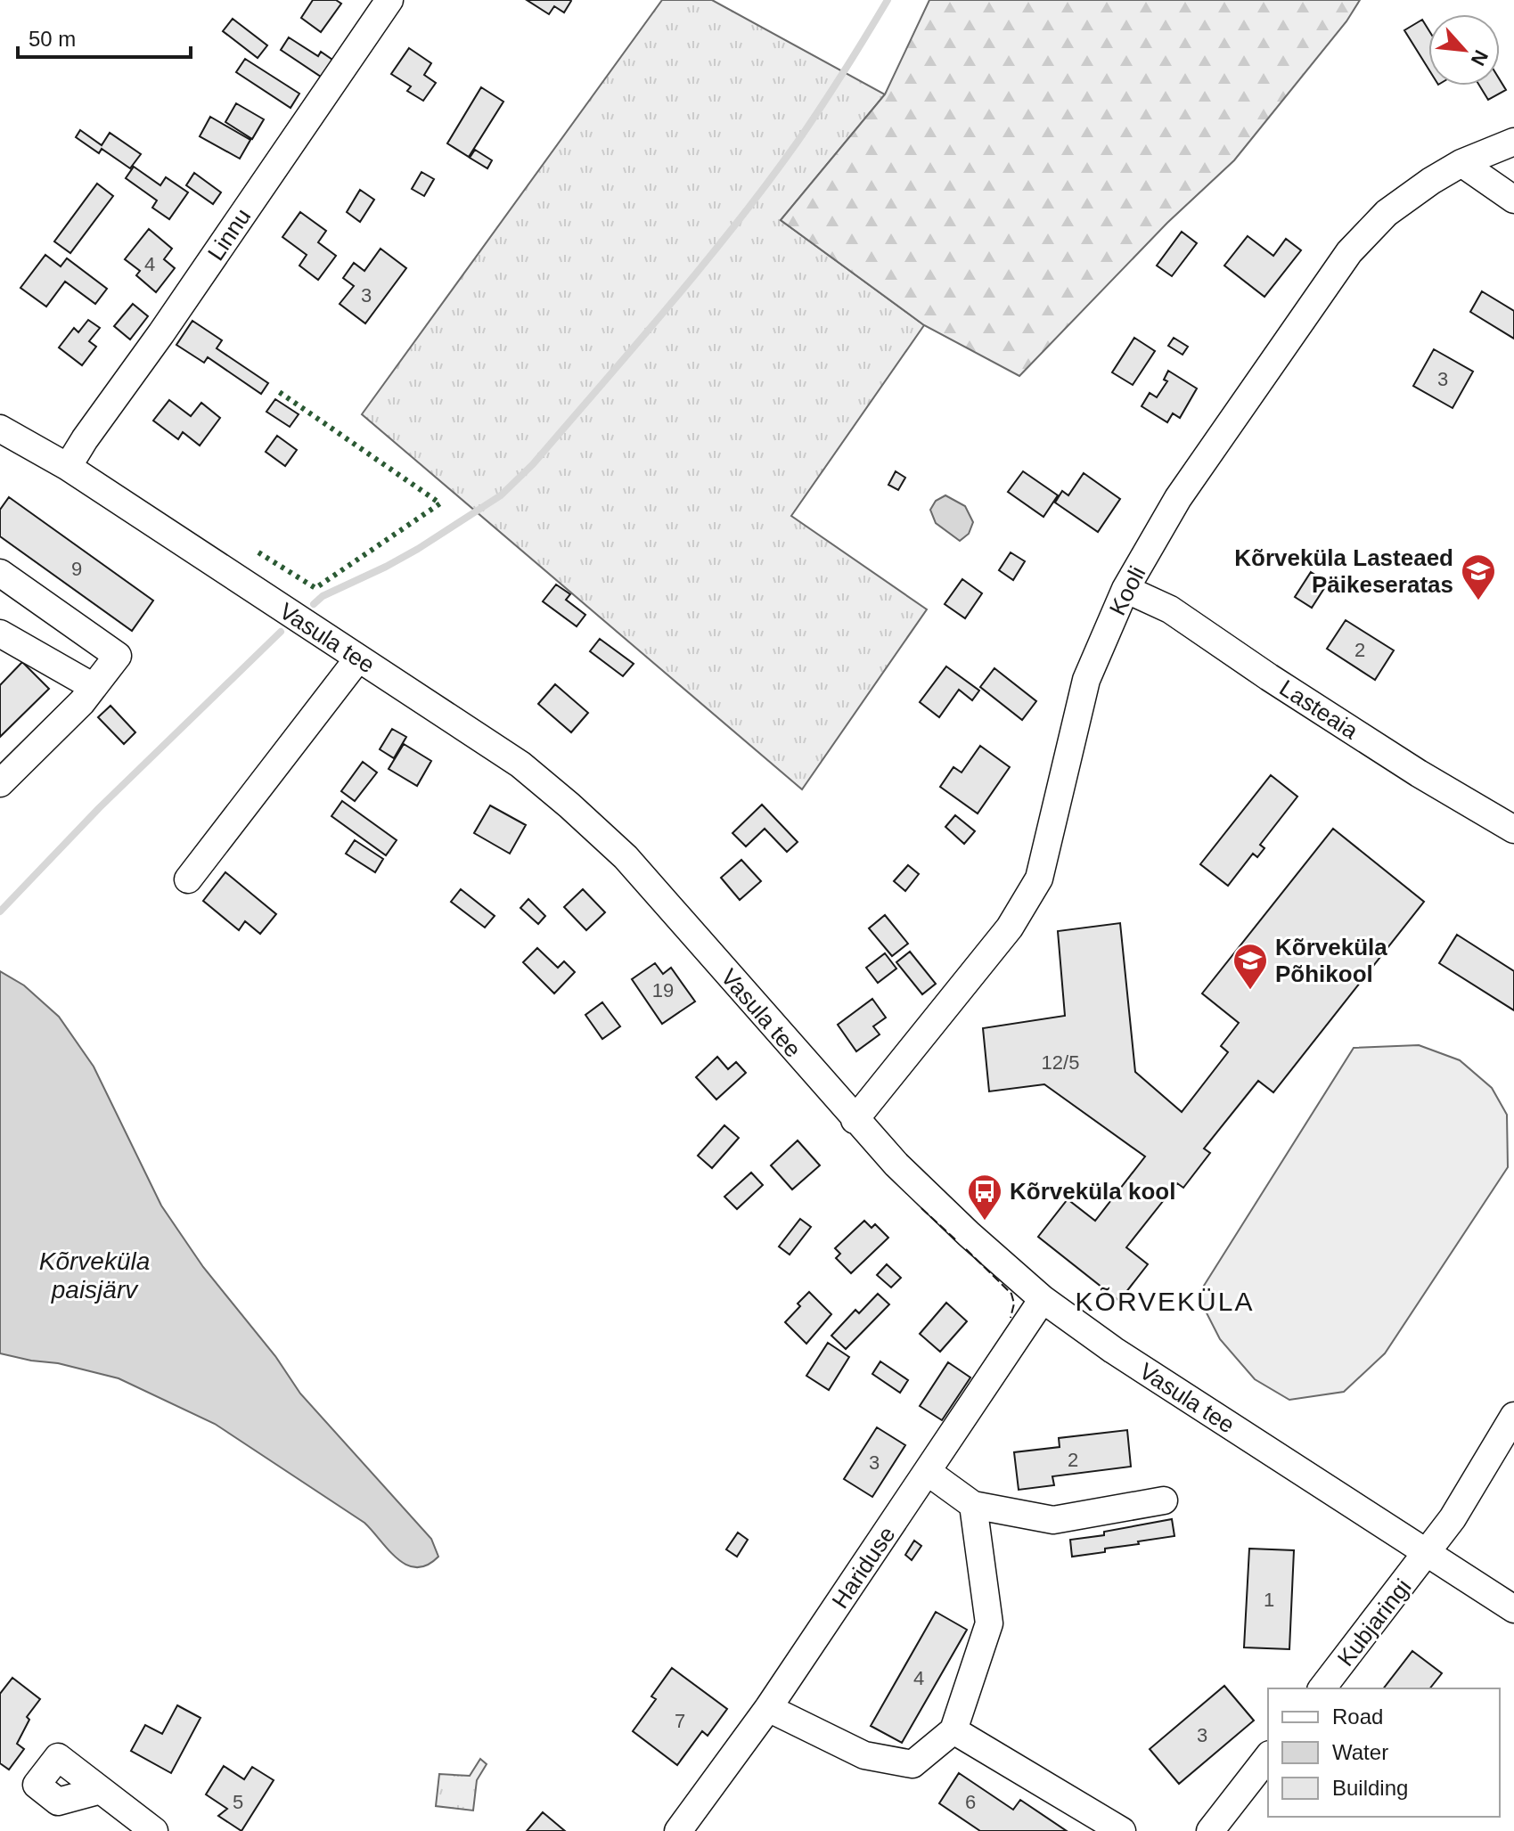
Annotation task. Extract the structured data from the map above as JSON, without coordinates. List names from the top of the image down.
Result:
{
  "streets": {
    "street": [
      "Linnu",
      "Kooli",
      "Vasula tee",
      "Lasteaia",
      "Hariduse",
      "Kubjaringi"
    ]
  },
  "crossings": [
    ["Linnu", "Vasula tee"],
    ["Kooli", "Vasula tee"],
    ["Kooli", "Lasteaia"],
    ["Vasula tee", "Hariduse"],
    ["Vasula tee", "Kubjaringi"]
  ],
  "districts": ["KÕRVEKÜLA"],
  "water": ["Kõrveküla paisjärv"],
  "places": {
    "school or university": ["Kõrveküla Lasteaed Päikeseratas", "Kõrveküla Põhikool"],
    "bus stop": ["Kõrveküla kool"]
  },
  "house_numbers": [
    "4",
    "3",
    "3",
    "9",
    "2",
    "19",
    "12/5",
    "2",
    "3",
    "1",
    "4",
    "7",
    "3",
    "5",
    "6"
  ],
  "legend": ["Road", "Water", "Building"],
  "scale_bar": "50 m",
  "north": "bottom right"
}
